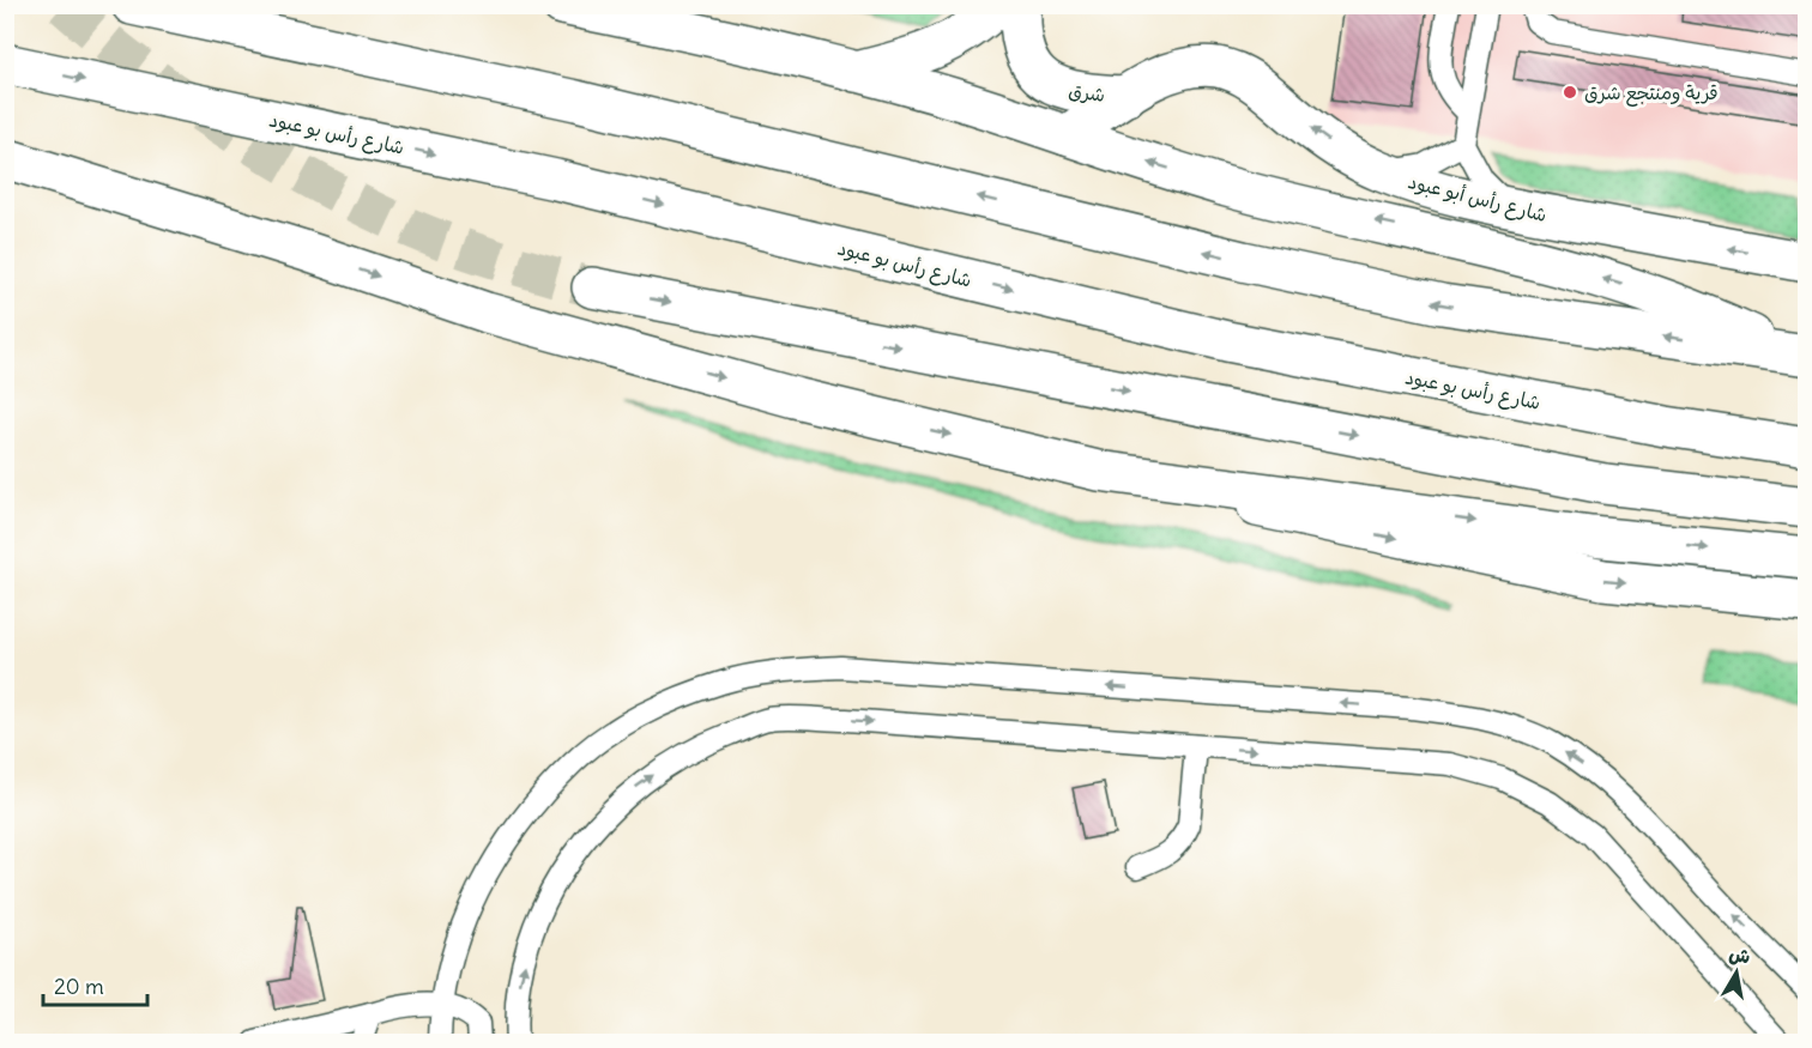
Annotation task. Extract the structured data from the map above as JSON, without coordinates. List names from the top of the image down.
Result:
{
  "streets": {
    "main road": ["شرق", "شارع رأس بو عبود", "شارع رأس أبو عبود"]
  },
  "crossings": [
    ["شرق", "شارع رأس أبو عبود"]
  ],
  "places": ["قرية ومنتجع شرق"],
  "scale_bar": "20 m",
  "north": "top"
}
